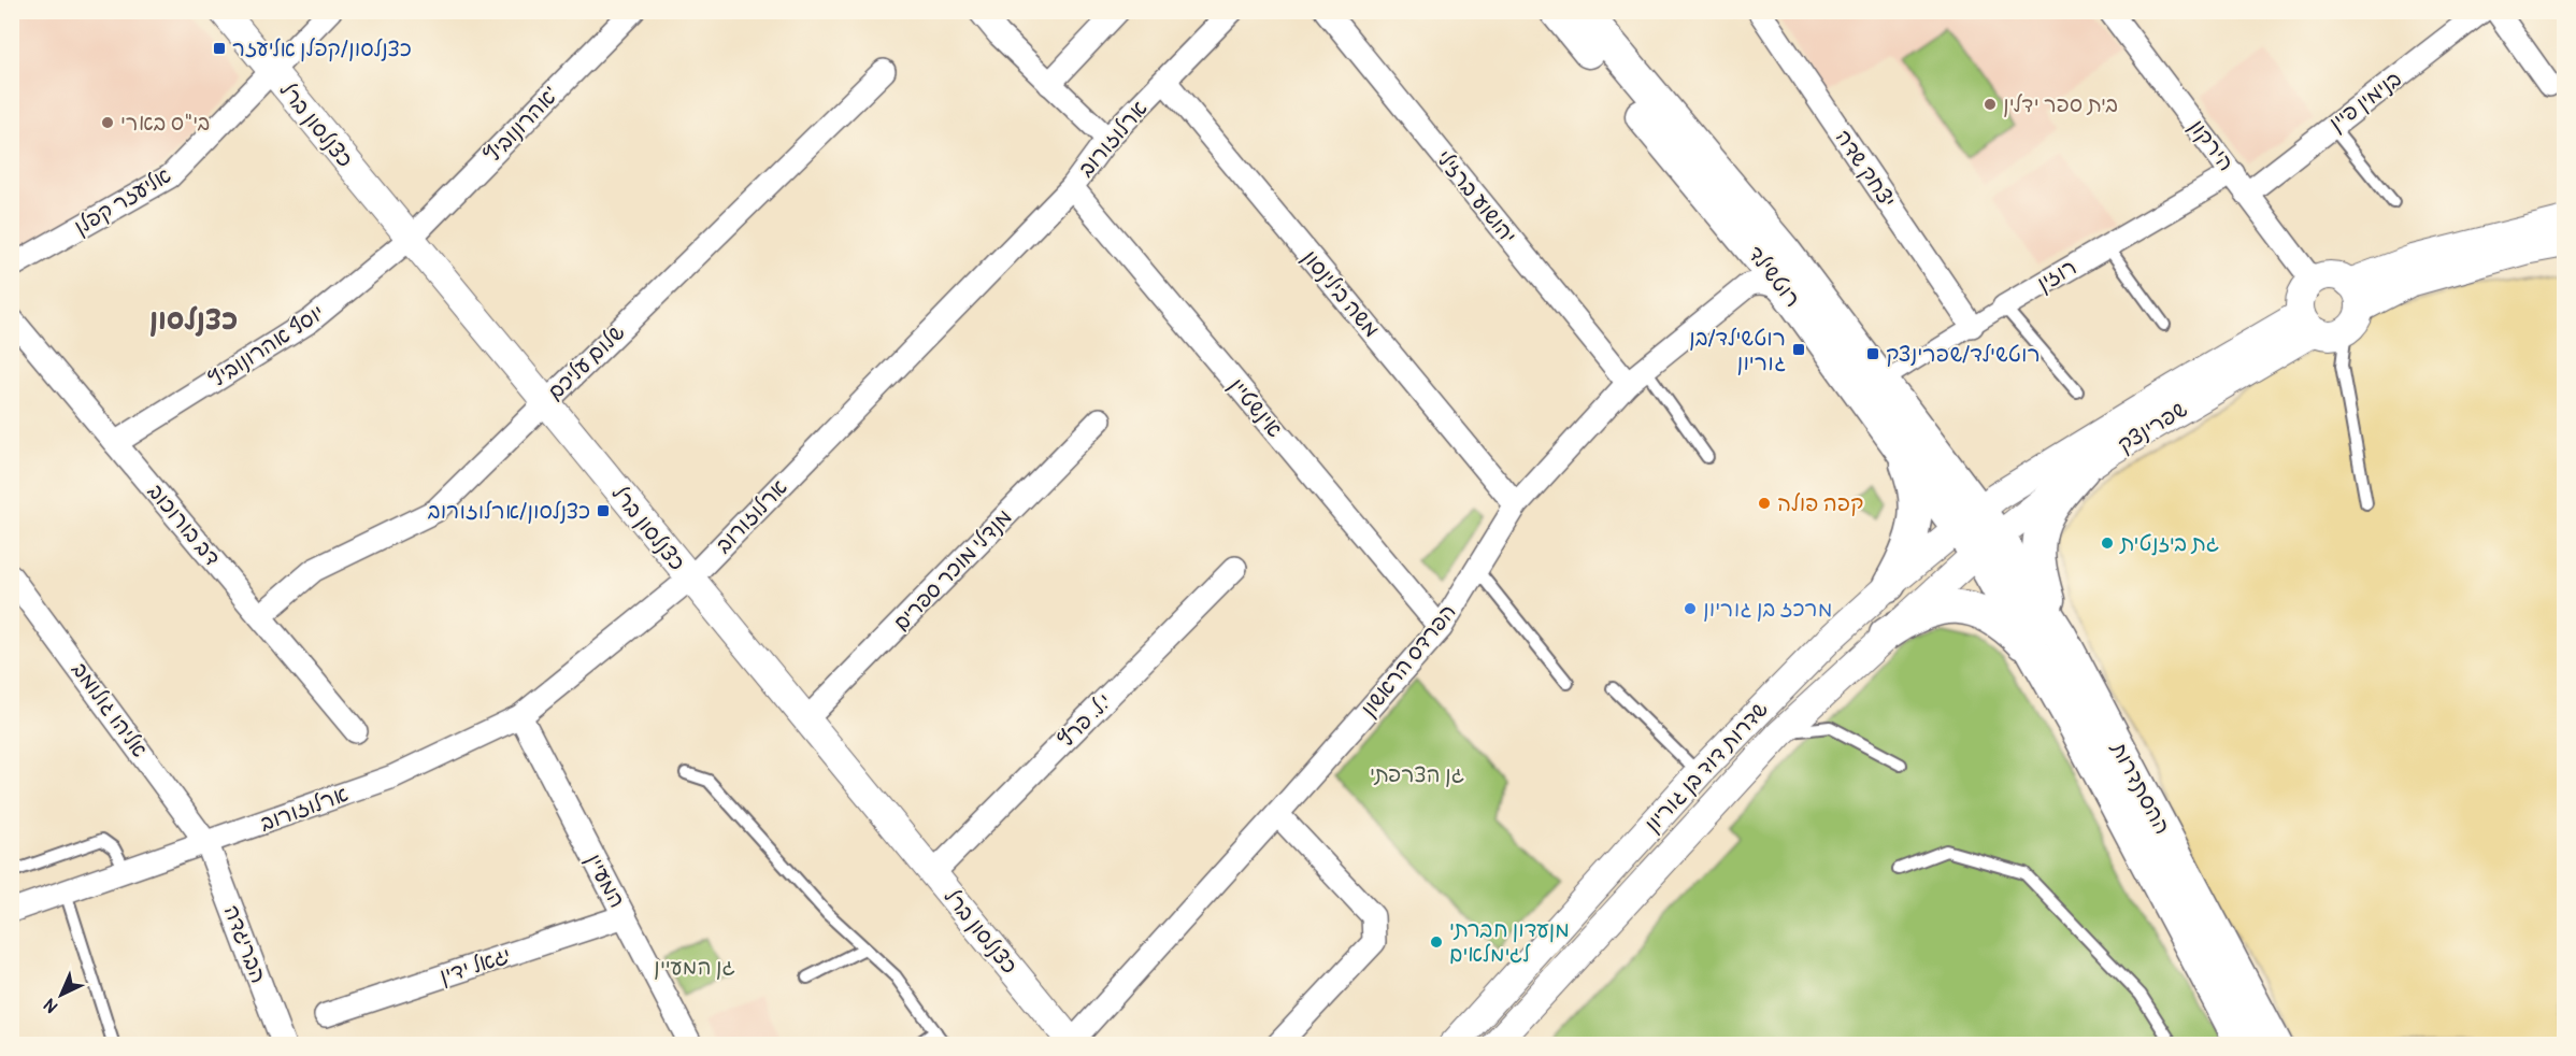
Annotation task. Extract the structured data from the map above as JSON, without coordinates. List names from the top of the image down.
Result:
{
  "streets": {
    "main road": ["רוטשילד", "ההסתדרות"],
    "street": [
      "בנימין פיין",
      "כצנלסון ברל",
      "אהרונוביץ'",
      "ארלוזורוב",
      "הירקון",
      "יצחק שדה",
      "יהושוע ברזילי",
      "אליעזר קפלן",
      "רוזין",
      "משה בילינסון",
      "יוסף אהרונוביץ",
      "שלום עליכם",
      "אינשטיין",
      "שפרינצק",
      "דב בורוכוב",
      "מנדלי מוכר ספרים",
      "הפרדס הראשון",
      "אליהו גולומב",
      "י.ל. פרץ",
      "שדרות דוד בן גוריון",
      "המעיין",
      "הבריגדה",
      "יגאל ידין"
    ]
  },
  "crossings": [
    ["בנימין פיין", "הירקון"],
    ["כצנלסון ברל", "אהרונוביץ'"],
    ["כצנלסון ברל", "ארלוזורוב"],
    ["כצנלסון ברל", "אליעזר קפלן"],
    ["כצנלסון ברל", "יוסף אהרונוביץ"],
    ["כצנלסון ברל", "שלום עליכם"],
    ["כצנלסון ברל", "מנדלי מוכר ספרים"],
    ["כצנלסון ברל", "הפרדס הראשון"],
    ["כצנלסון ברל", "י.ל. פרץ"],
    ["אהרונוביץ'", "יוסף אהרונוביץ"],
    ["ארלוזורוב", "משה בילינסון"],
    ["ארלוזורוב", "אינשטיין"],
    ["ארלוזורוב", "אליהו גולומב"],
    ["ארלוזורוב", "המעיין"],
    ["ארלוזורוב", "הבריגדה"],
    ["הירקון", "רוזין"],
    ["הירקון", "שפרינצק"],
    ["יצחק שדה", "רוזין"],
    ["יהושוע ברזילי", "הפרדס הראשון"],
    ["רוזין", "רוטשילד"],
    ["רוטשילד", "שפרינצק"],
    ["רוטשילד", "הפרדס הראשון"],
    ["רוטשילד", "שדרות דוד בן גוריון"],
    ["רוטשילד", "ההסתדרות"],
    ["משה בילינסון", "הפרדס הראשון"],
    ["יוסף אהרונוביץ", "דב בורוכוב"],
    ["שלום עליכם", "דב בורוכוב"],
    ["אינשטיין", "הפרדס הראשון"],
    ["שפרינצק", "שדרות דוד בן גוריון"],
    ["שפרינצק", "ההסתדרות"],
    ["אליהו גולומב", "הבריגדה"],
    ["שדרות דוד בן גוריון", "ההסתדרות"],
    ["המעיין", "יגאל ידין"]
  ],
  "districts": ["כצנלסון"],
  "parks": ["גן הצרפתי", "גן המעיין"],
  "places": {
    "transit": [
      "כצנלסון/קפלן אליעזר",
      "רוטשילד/בן גוריון",
      "רוטשילד/שפרינצק",
      "כצנלסון/ארלוזורוב"
    ],
    "other": [
      "בית ספר ידלין",
      "בי\"ס בארי",
      "קפה פולה",
      "גת ביזנטית",
      "מרכז בן גוריון",
      "מןעדון חברתי לגימלאים"
    ]
  },
  "north": "bottom left"
}
